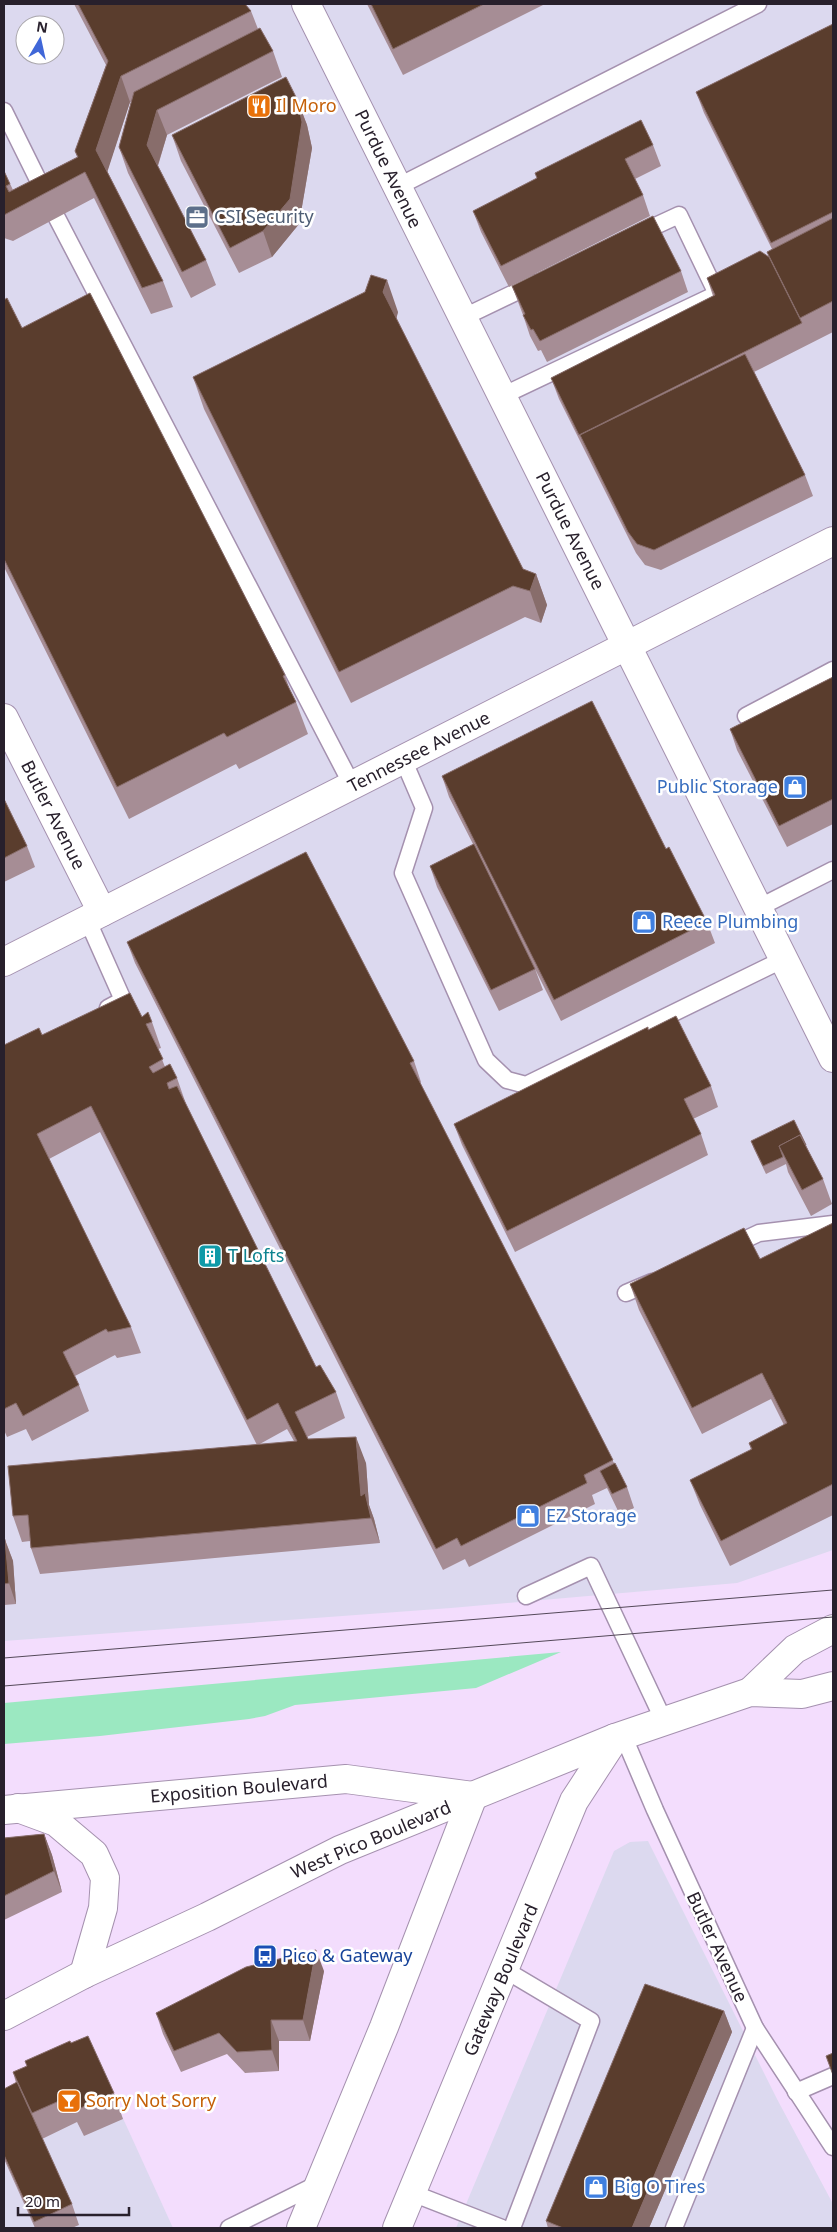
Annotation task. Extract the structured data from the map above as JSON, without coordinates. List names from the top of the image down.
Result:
{
  "streets": {
    "street": [
      "Purdue Avenue",
      "Tennessee Avenue",
      "Butler Avenue",
      "Exposition Boulevard",
      "West Pico Boulevard",
      "Gateway Boulevard"
    ]
  },
  "crossings": [
    ["Purdue Avenue", "Tennessee Avenue"],
    ["Tennessee Avenue", "Butler Avenue"],
    ["Butler Avenue", "West Pico Boulevard"],
    ["Butler Avenue", "Gateway Boulevard"],
    ["Exposition Boulevard", "West Pico Boulevard"],
    ["West Pico Boulevard", "Gateway Boulevard"]
  ],
  "places": {
    "restaurant": ["Il Moro"],
    "office": ["CSI Security"],
    "shop": [
      "Public Storage",
      "Reece Plumbing",
      "EZ Storage",
      "Big O Tires"
    ],
    "building": ["T Lofts"],
    "bus stop": ["Pico & Gateway"],
    "bar": ["Sorry Not Sorry"]
  },
  "scale_bar": "20 m",
  "north": "top"
}
